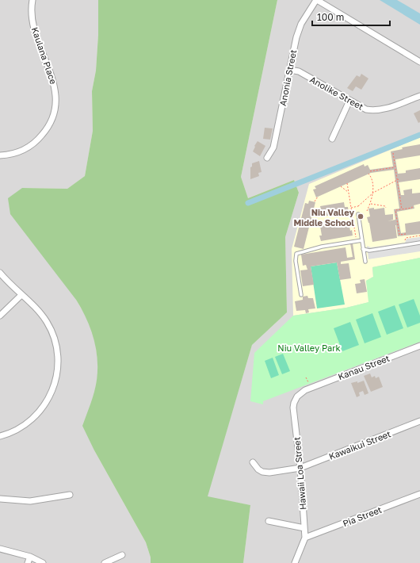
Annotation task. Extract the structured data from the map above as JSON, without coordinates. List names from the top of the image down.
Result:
{
  "streets": {
    "street": [
      "Kaulana Place",
      "Anonia Street",
      "Anolike Street",
      "Kanau Street",
      "Kawaikui Street",
      "Hawaii Loa Street",
      "Pia Street"
    ]
  },
  "crossings": [
    ["Anonia Street", "Anolike Street"],
    ["Kanau Street", "Hawaii Loa Street"],
    ["Kawaikui Street", "Hawaii Loa Street"],
    ["Hawaii Loa Street", "Pia Street"]
  ],
  "parks": ["Niu Valley Park"],
  "places": ["Niu Valley Middle School"],
  "scale_bar": "100 m"
}
